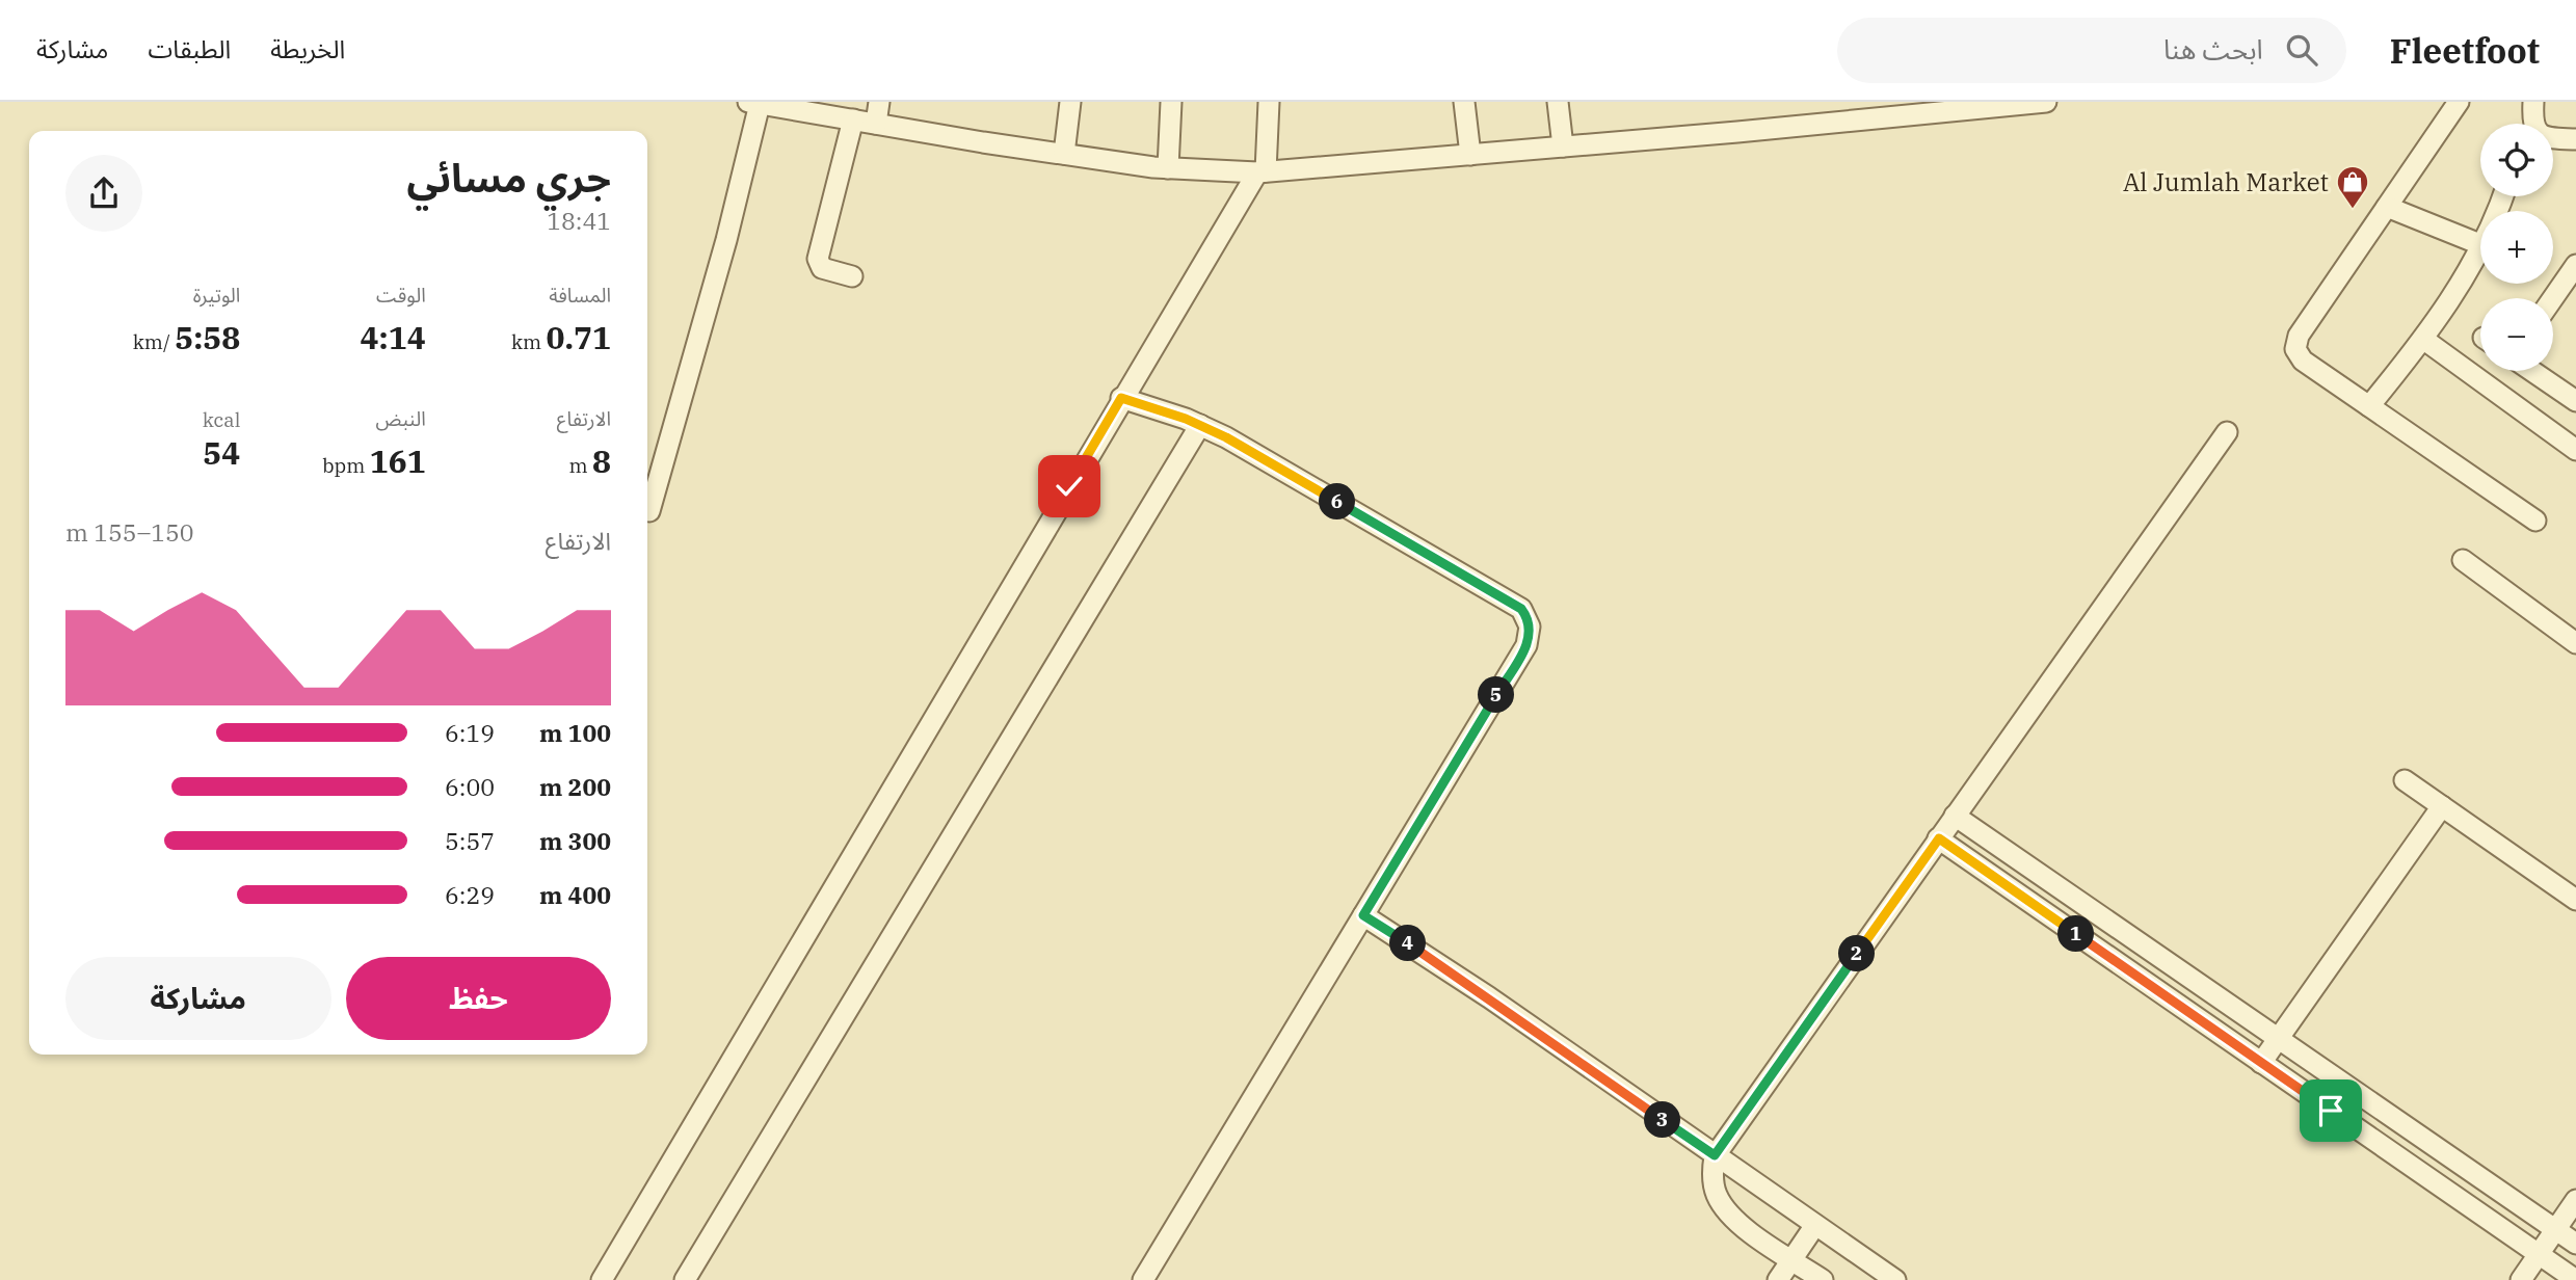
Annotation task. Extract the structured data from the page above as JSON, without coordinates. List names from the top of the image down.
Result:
{
  "places": {
    "shop": ["Al Jumlah Market"]
  },
  "page": {
    "header": "Fleetfoot",
    "search": "ابحث هنا",
    "nav": ["الخريطة", "الطبقات", "مشاركة"],
    "map_buttons": ["+", "−"],
    "heading": ["جري مسائي", "18:41"],
    "stats": [
      ["المسافة", "0.71 km"],
      ["الوقت", "4:14"],
      ["الوتيرة", "5:58 /km"],
      ["الارتفاع", "8 m"],
      ["النبض", "161 bpm"],
      ["kcal", "54"]
    ],
    "pins": [
      "6",
      "5",
      "1",
      "4",
      "2",
      "3"
    ],
    "chart": ["الارتفاع", "150–155 m"],
    "list": [
      {
        "name": "100 m",
        "note": "6:19"
      },
      {
        "name": "200 m",
        "note": "6:00"
      },
      {
        "name": "300 m",
        "note": "5:57"
      },
      {
        "name": "400 m",
        "note": "6:29"
      }
    ],
    "buttons": ["حفظ", "مشاركة"]
  }
}
